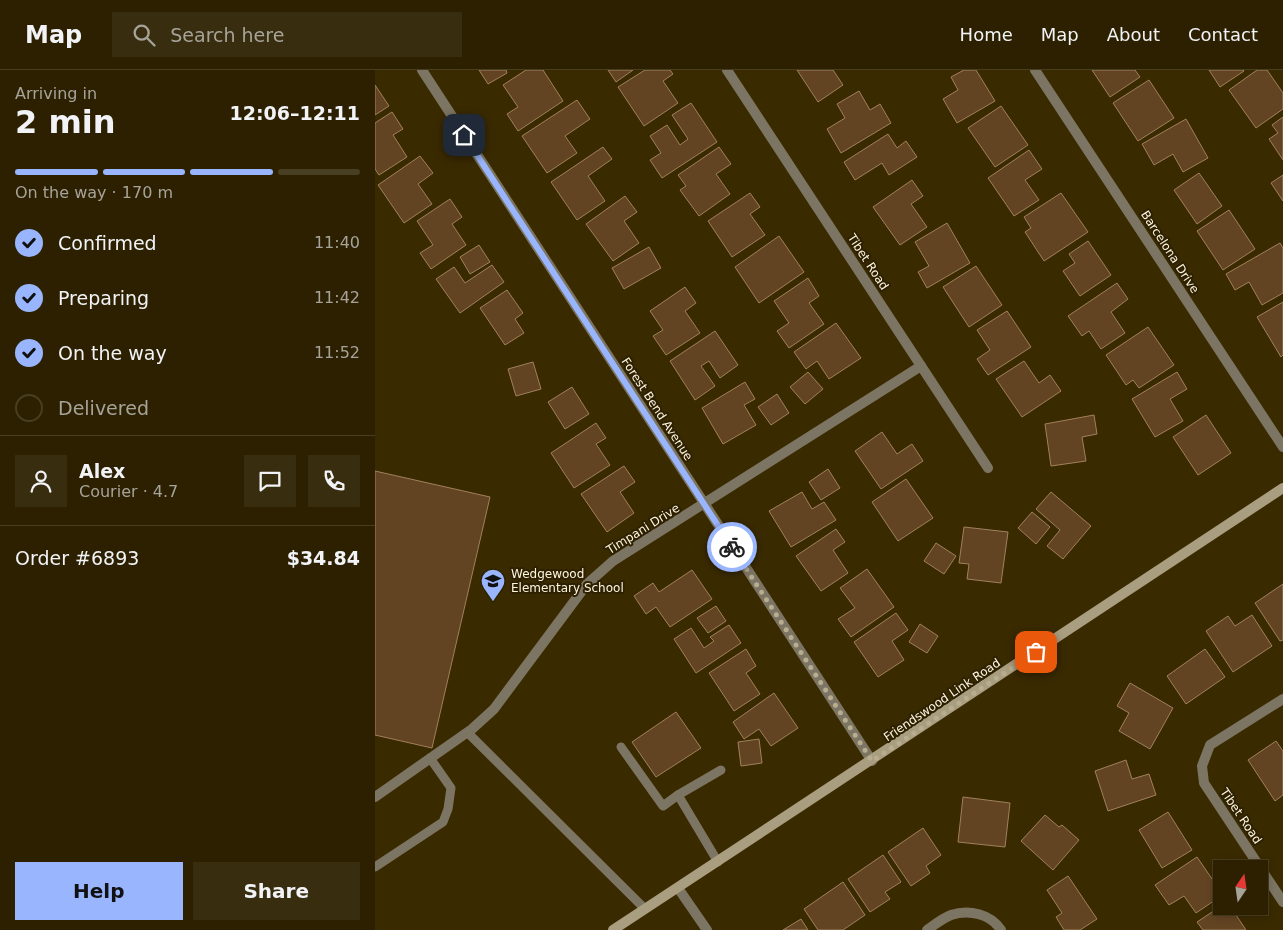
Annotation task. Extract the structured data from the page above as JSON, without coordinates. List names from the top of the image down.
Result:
{
  "streets": {
    "main road": ["Friendswood Link Road"],
    "street": [
      "Barcelona Drive",
      "Tibet Road",
      "Forest Bend Avenue",
      "Timpani Drive"
    ]
  },
  "crossings": [
    ["Tibet Road", "Timpani Drive"],
    ["Forest Bend Avenue", "Timpani Drive"],
    ["Forest Bend Avenue", "Friendswood Link Road"]
  ],
  "places": {
    "school or university": ["Wedgewood Elementary School"]
  },
  "north": "top",
  "page": {
    "header": "Map",
    "search": "Search here",
    "nav": [
      "Home",
      "Map",
      "About",
      "Contact"
    ],
    "heading": ["2 min", "Arriving in", "12:06–12:11"],
    "panel": [
      "Alex",
      "Courier · 4.7",
      "Order #6893",
      "$34.84"
    ],
    "bar": "On the way · 170 m",
    "list": [
      ["Confirmed", "11:40"],
      ["Preparing", "11:42"],
      ["On the way", "11:52"],
      "Delivered"
    ],
    "buttons": ["Help", "Share"]
  }
}
